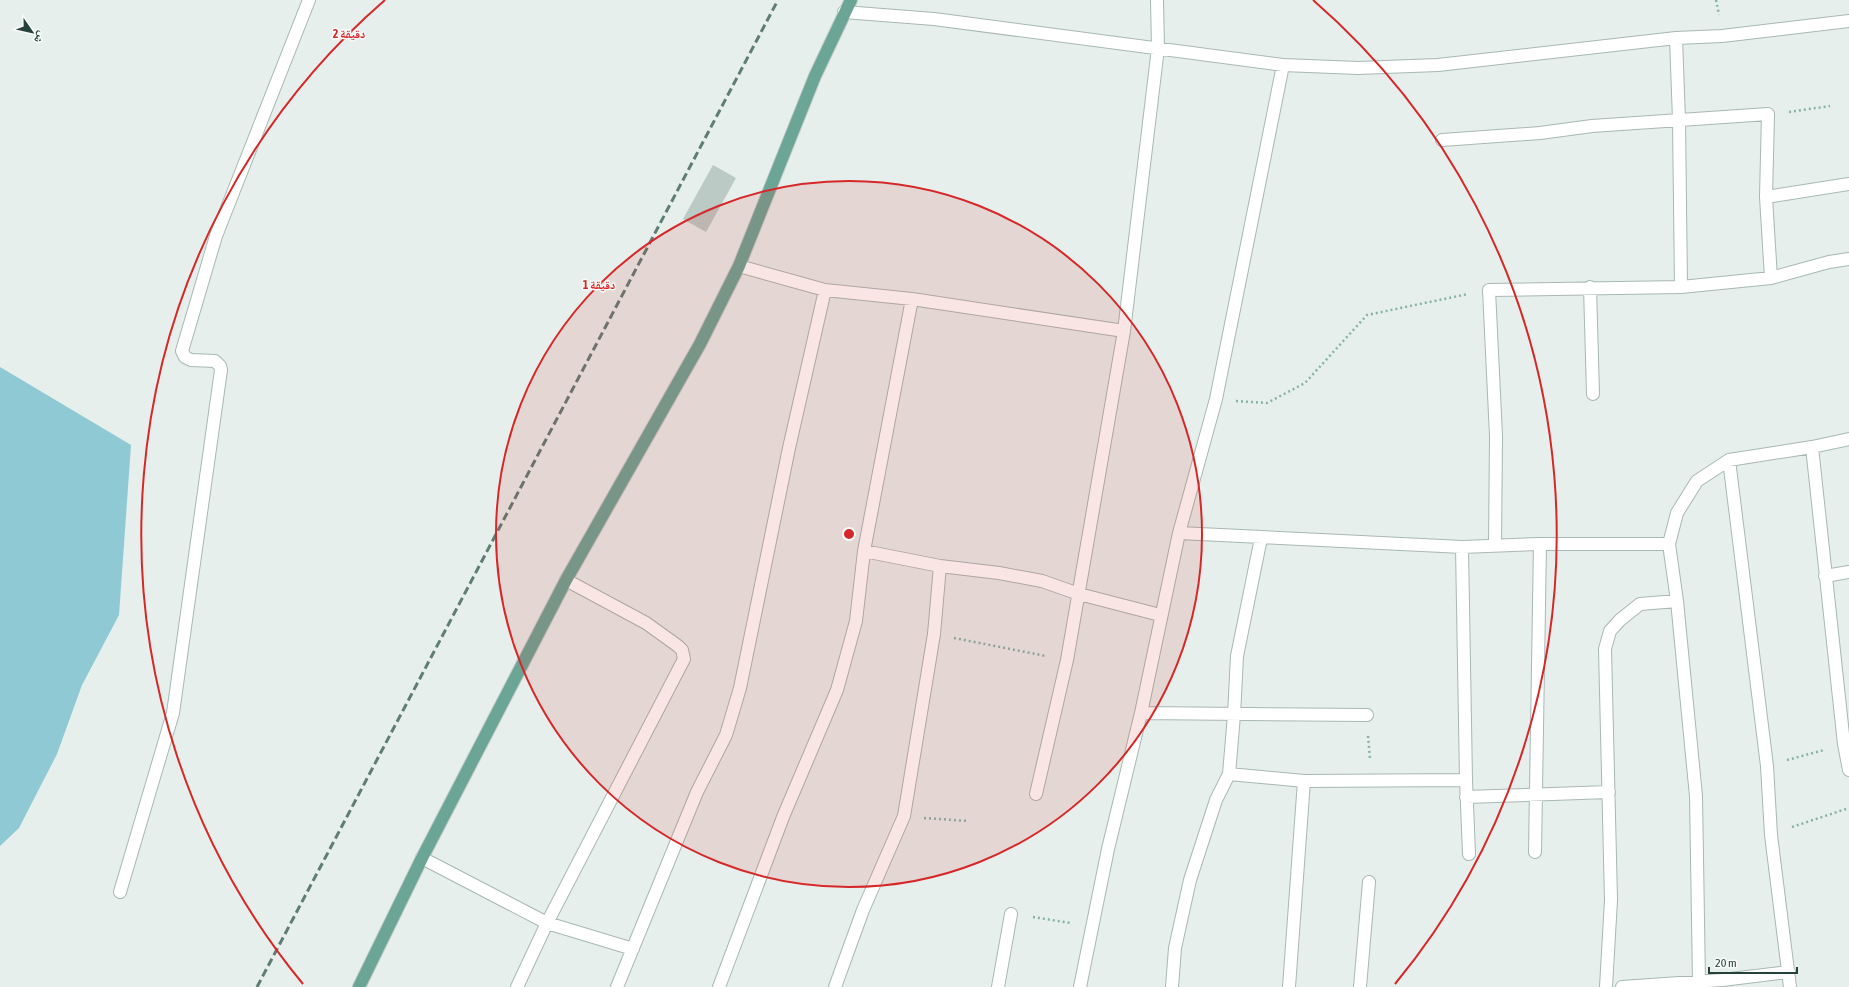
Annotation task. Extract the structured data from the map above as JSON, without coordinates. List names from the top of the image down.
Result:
{
  "scale_bar": "20 m",
  "north": "bottom right",
  "rings": ["2 دقيقة", "1 دقيقة"]
}
